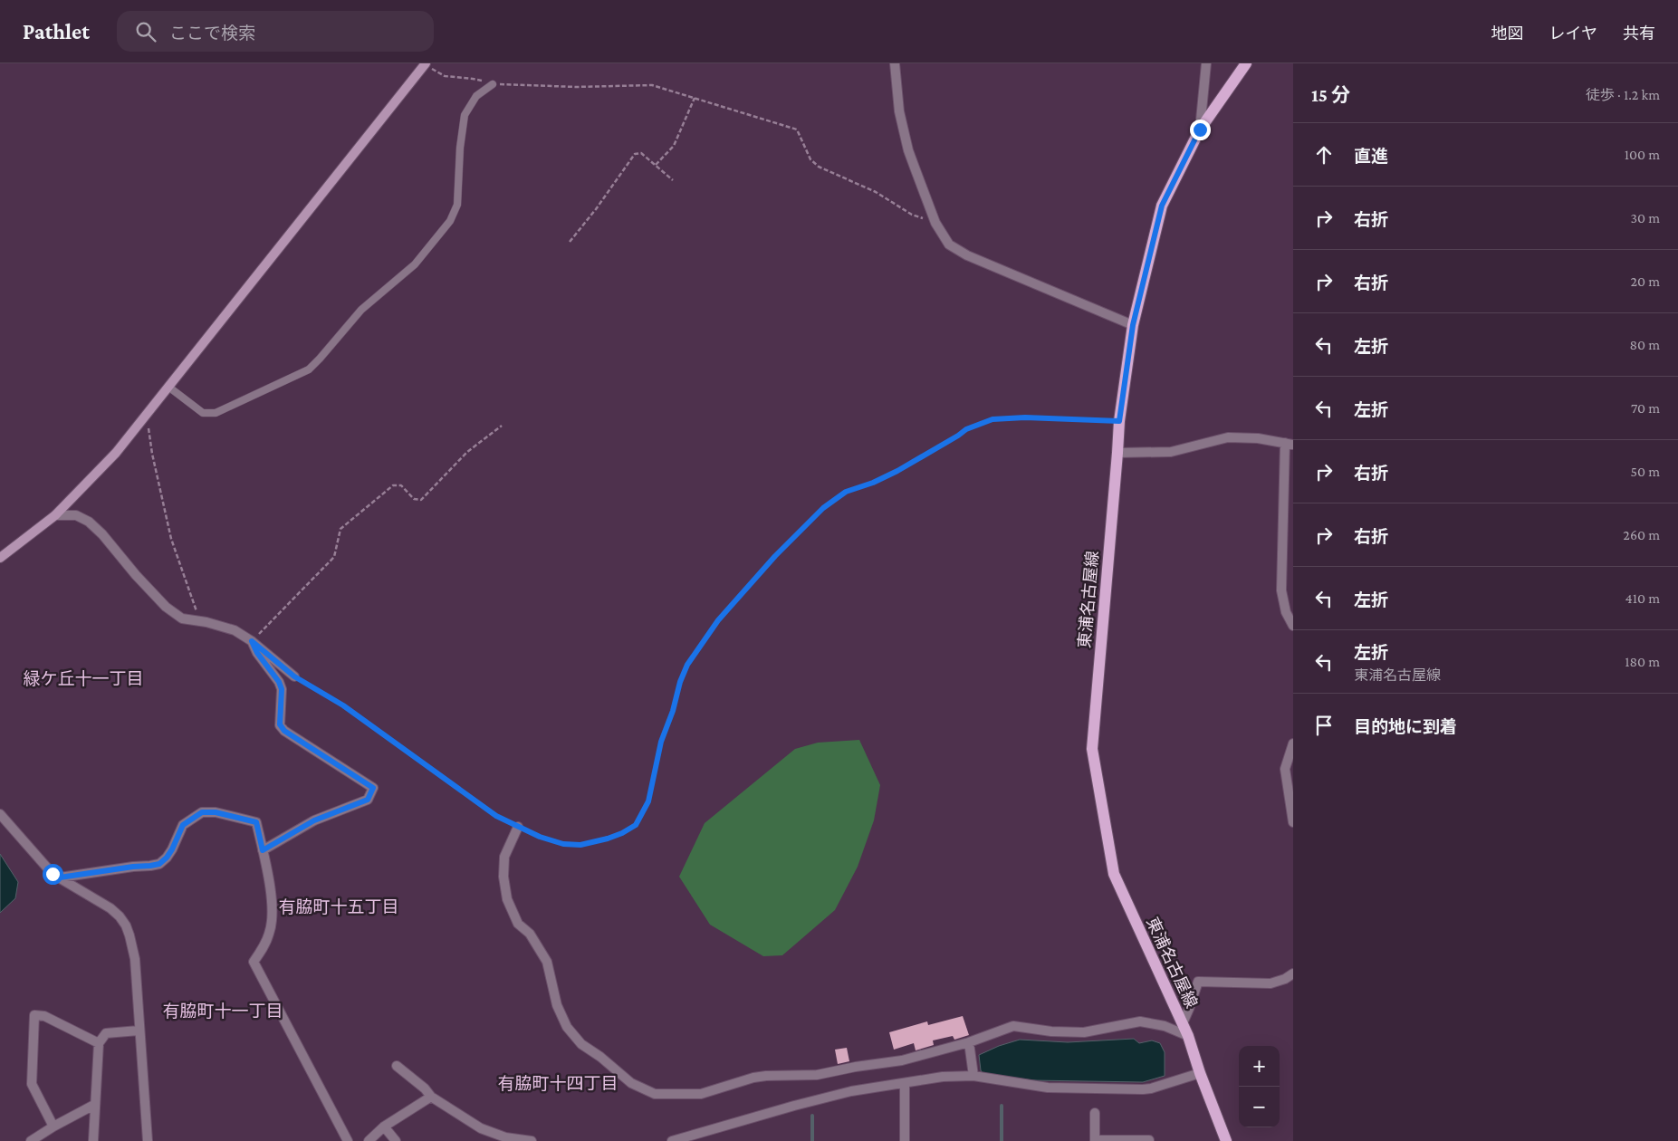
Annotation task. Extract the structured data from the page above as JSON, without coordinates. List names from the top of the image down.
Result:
{
  "streets": {
    "main road": ["東浦名古屋線"]
  },
  "districts": [
    "緑ケ丘十一丁目",
    "有脇町十五丁目",
    "有脇町十一丁目",
    "有脇町十四丁目"
  ],
  "page": {
    "header": "Pathlet",
    "search": "ここで検索",
    "nav": ["地図", "レイヤ", "共有"],
    "heading": ["15 分", "徒歩 · 1.2 km"],
    "list": [
      ["直進", "100 m"],
      ["右折", "30 m"],
      ["右折", "20 m"],
      ["左折", "80 m"],
      ["左折", "70 m"],
      ["右折", "50 m"],
      ["右折", "260 m"],
      ["左折", "410 m"],
      ["左折", "東浦名古屋線", "180 m"],
      "目的地に到着"
    ],
    "map_buttons": ["+", "−"]
  }
}
